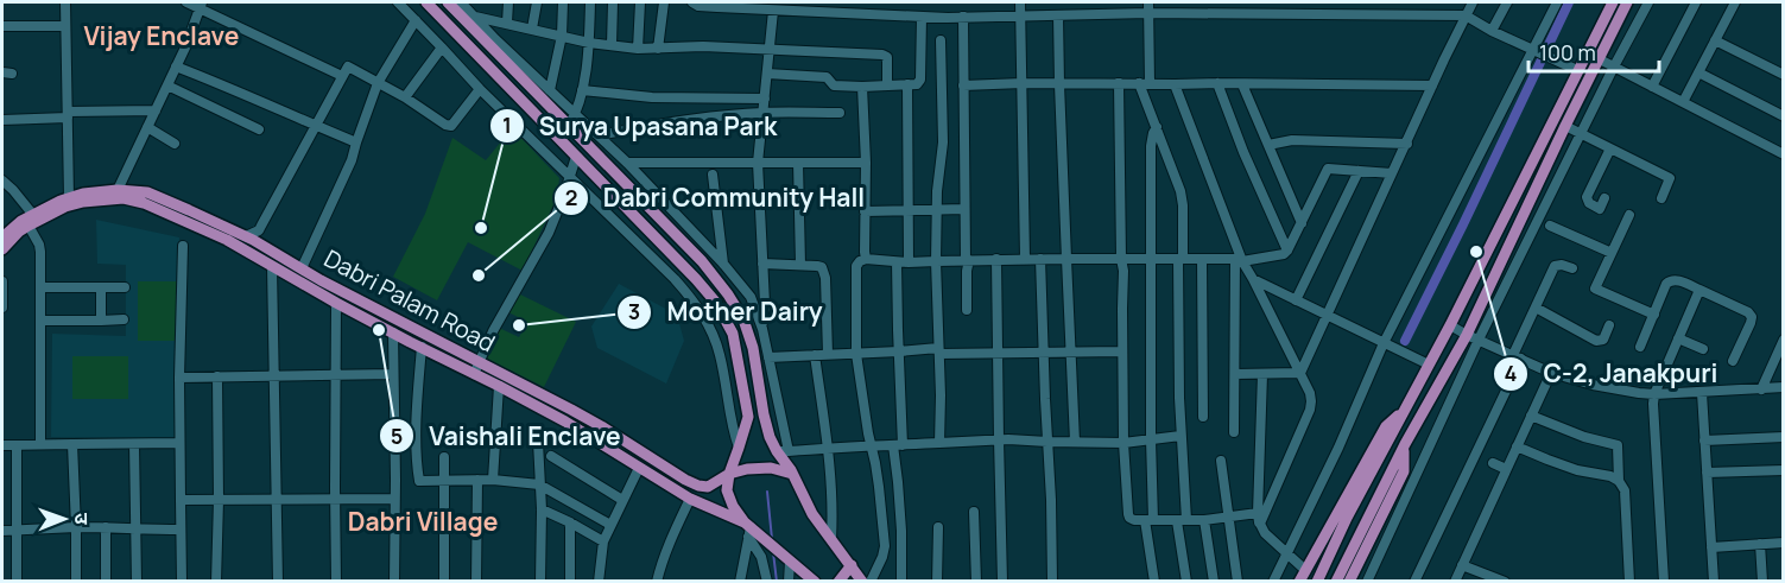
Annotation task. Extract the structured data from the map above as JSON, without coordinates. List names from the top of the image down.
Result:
{
  "streets": {
    "main road": ["Dabri Palam Road"]
  },
  "districts": ["Vijay Enclave", "Dabri Village"],
  "places": [
    "Surya Upasana Park",
    "C-2, Janakpuri",
    "Dabri Community Hall",
    "Mother Dairy",
    "Vaishali Enclave"
  ],
  "scale_bar": "100 m",
  "north": "right"
}
